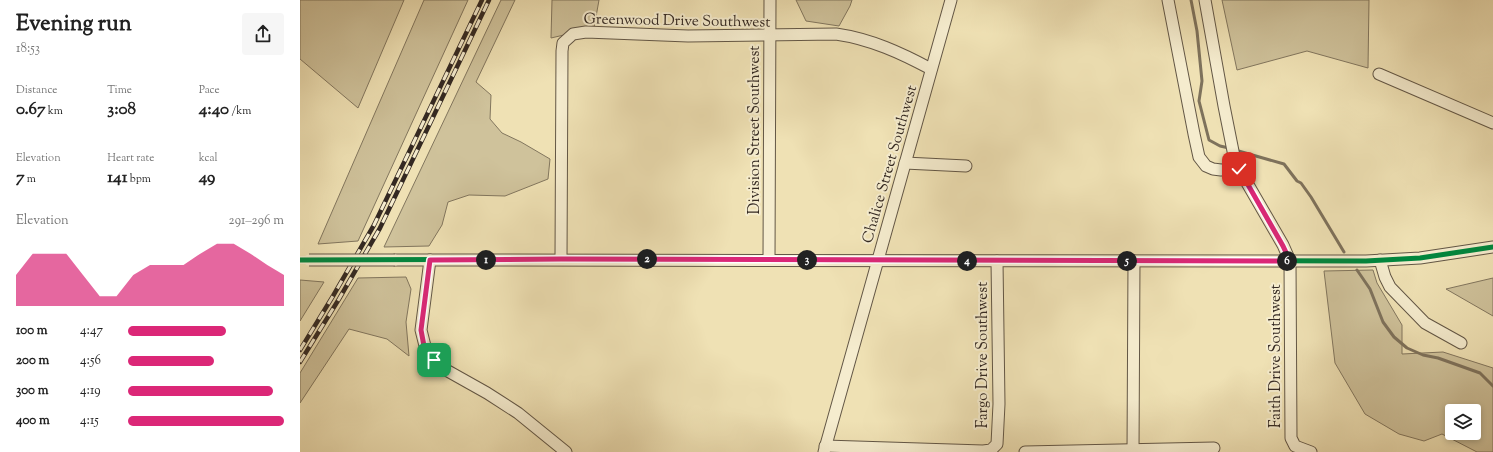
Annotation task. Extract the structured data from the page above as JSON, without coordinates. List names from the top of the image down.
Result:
{
  "streets": {
    "street": [
      "Greenwood Drive Southwest",
      "Division Street Southwest",
      "Chalice Street Southwest",
      "Fargo Drive Southwest",
      "Faith Drive Southwest"
    ]
  },
  "crossings": [
    ["Greenwood Drive Southwest", "Division Street Southwest"],
    ["Greenwood Drive Southwest", "Chalice Street Southwest"],
    ["Chalice Street Southwest", "Fargo Drive Southwest"]
  ],
  "page": {
    "heading": ["Evening run", "18:53"],
    "stats": [
      ["Distance", "0.67 km"],
      ["Time", "3:08"],
      ["Pace", "4:40 /km"],
      ["Elevation", "7 m"],
      ["Heart rate", "141 bpm"],
      ["kcal", "49"]
    ],
    "chart": ["Elevation", "291–296 m"],
    "pins": [
      "2",
      "1",
      "3",
      "4",
      "5",
      "6"
    ],
    "list": [
      {
        "name": "100 m",
        "note": "4:47"
      },
      {
        "name": "200 m",
        "note": "4:56"
      },
      {
        "name": "300 m",
        "note": "4:19"
      },
      {
        "name": "400 m",
        "note": "4:15"
      }
    ]
  }
}
